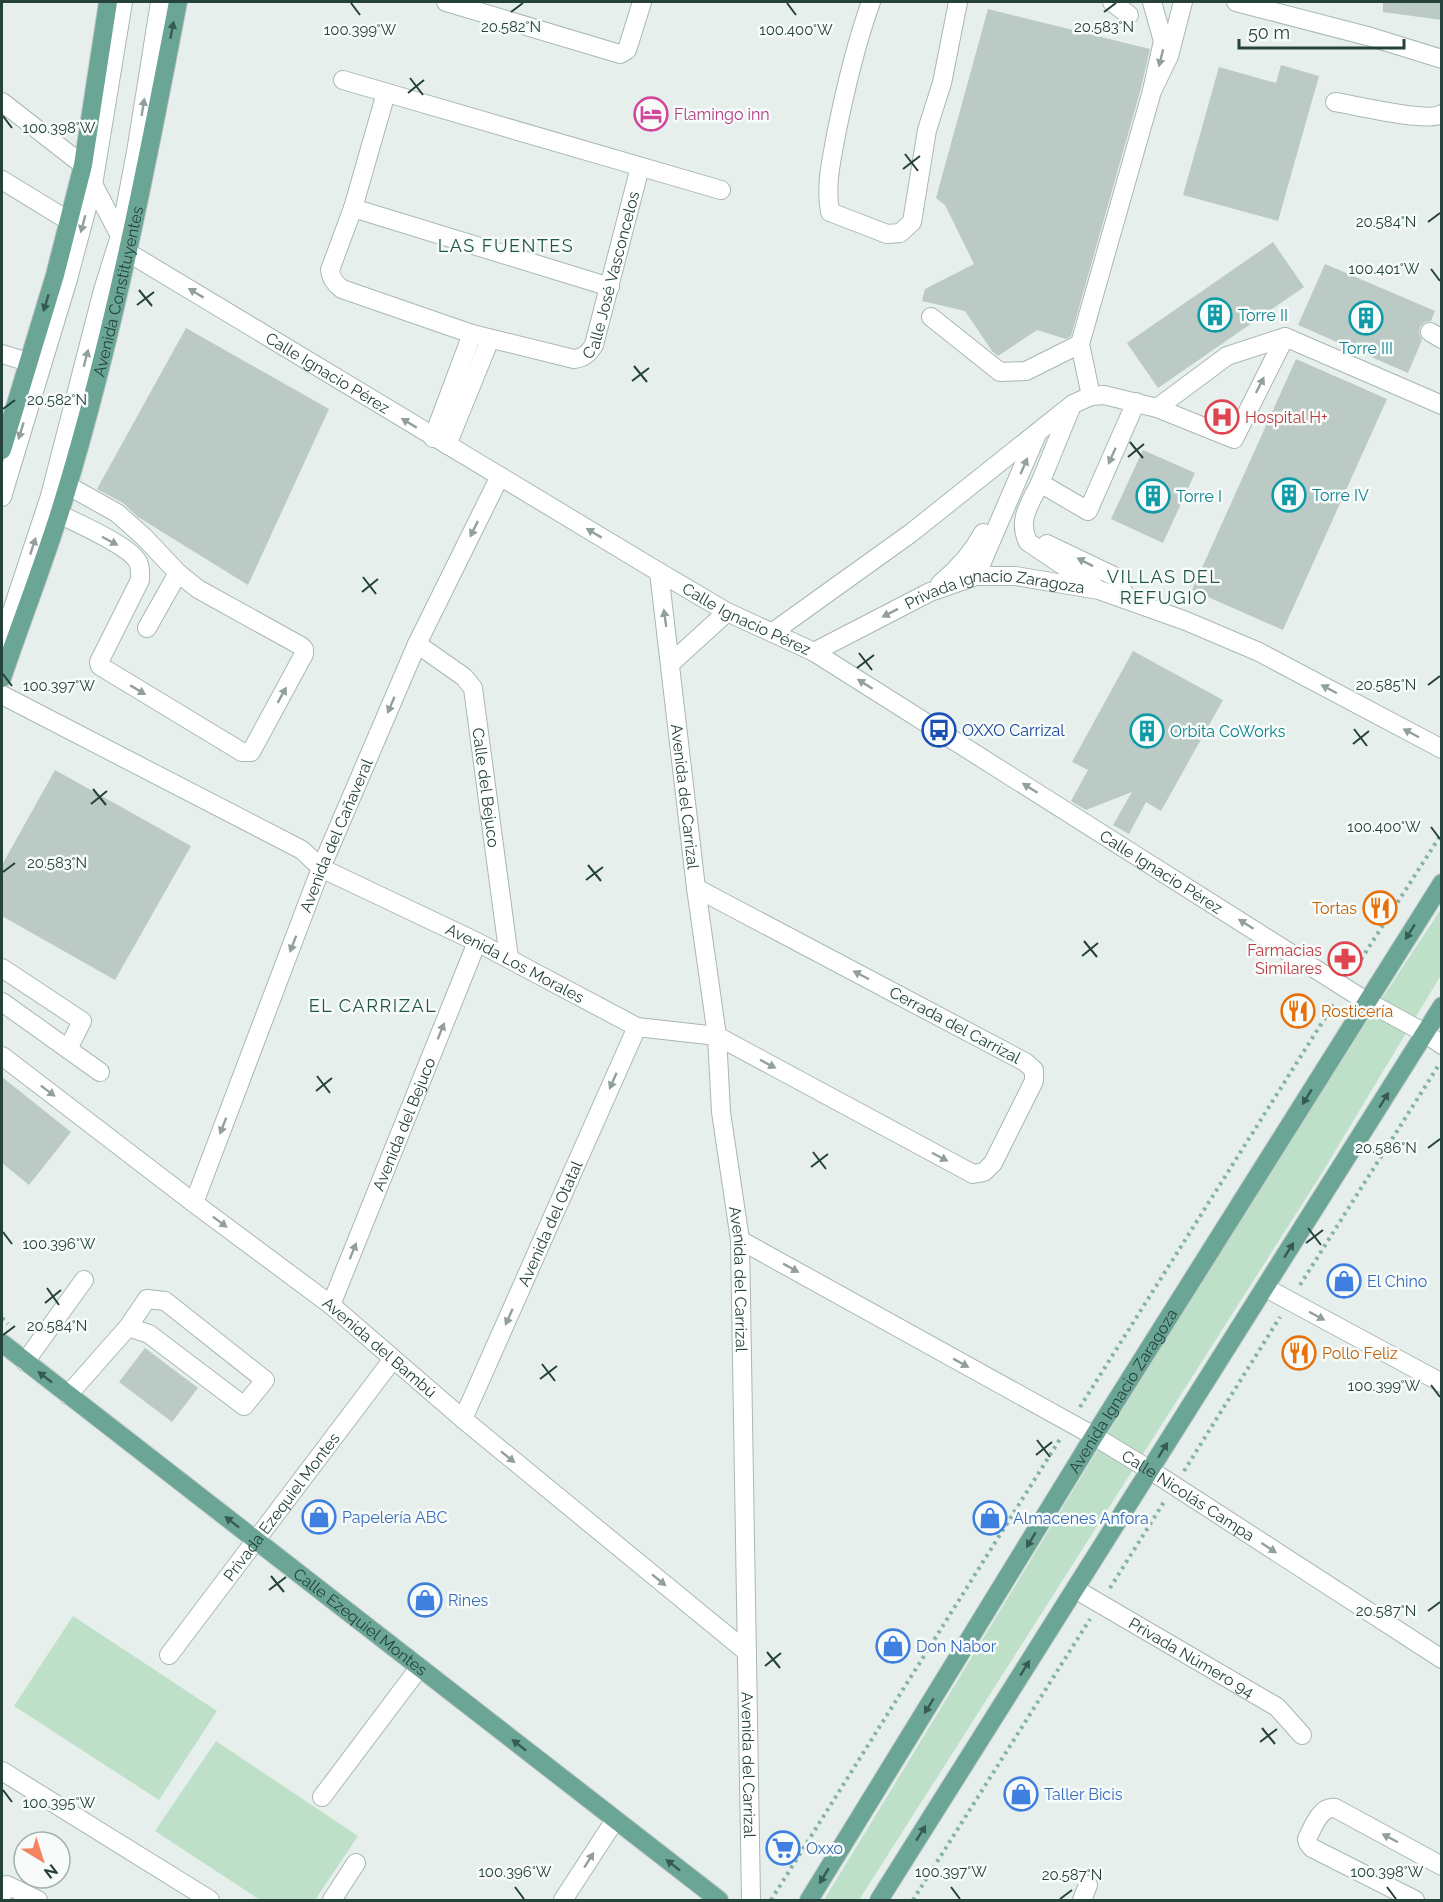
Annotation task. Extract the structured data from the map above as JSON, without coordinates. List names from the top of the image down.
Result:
{
  "streets": {
    "main road": ["Avenida Constituyentes", "Avenida Ignacio Zaragoza", "Calle Ezequiel Montes"],
    "street": [
      "Calle José Vasconcelos",
      "Calle Ignacio Pérez",
      "Privada Ignacio Zaragoza",
      "Calle del Bejuco",
      "Avenida del Carrizal",
      "Avenida del Cañaveral",
      "Avenida Los Morales",
      "Cerrada del Carrizal",
      "Avenida del Bejuco",
      "Avenida del Otatal",
      "Avenida del Bambú",
      "Calle Nicolás Campa",
      "Privada Ezequiel Montes",
      "Privada Número 94"
    ]
  },
  "crossings": [
    ["Avenida Constituyentes", "Calle Ignacio Pérez"],
    ["Calle Ignacio Pérez", "Privada Ignacio Zaragoza"],
    ["Calle Ignacio Pérez", "Avenida del Carrizal"],
    ["Calle Ignacio Pérez", "Avenida del Cañaveral"],
    ["Calle Ignacio Pérez", "Avenida Ignacio Zaragoza"],
    ["Calle del Bejuco", "Avenida del Cañaveral"],
    ["Calle del Bejuco", "Avenida Los Morales"],
    ["Avenida del Carrizal", "Avenida Los Morales"],
    ["Avenida del Carrizal", "Cerrada del Carrizal"],
    ["Avenida del Carrizal", "Avenida del Bambú"],
    ["Avenida del Carrizal", "Calle Nicolás Campa"],
    ["Avenida del Cañaveral", "Avenida Los Morales"],
    ["Avenida del Cañaveral", "Avenida del Bambú"],
    ["Avenida Los Morales", "Cerrada del Carrizal"],
    ["Avenida Los Morales", "Avenida del Bejuco"],
    ["Avenida Los Morales", "Avenida del Otatal"],
    ["Avenida del Bejuco", "Avenida del Bambú"],
    ["Avenida del Otatal", "Avenida del Bambú"],
    ["Avenida del Bambú", "Privada Ezequiel Montes"],
    ["Avenida Ignacio Zaragoza", "Calle Nicolás Campa"],
    ["Privada Ezequiel Montes", "Calle Ezequiel Montes"]
  ],
  "one_way": [
    "Calle Ignacio Pérez",
    "Privada Ignacio Zaragoza",
    "Avenida del Cañaveral",
    "Avenida del Bejuco",
    "Avenida del Otatal",
    "Avenida del Bambú",
    "Calle Nicolás Campa",
    "Calle Ezequiel Montes"
  ],
  "districts": ["LAS FUENTES", "VILLAS DEL REFUGIO", "EL CARRIZAL"],
  "places": {
    "hotel": ["Flamingo inn"],
    "building": [
      "Torre II",
      "Torre III",
      "Torre IV",
      "Torre I",
      "Orbita CoWorks"
    ],
    "hospital": ["Hospital H+"],
    "bus stop": ["OXXO Carrizal"],
    "restaurant": ["Tortas", "Rosticería", "Pollo Feliz"],
    "pharmacy": ["Farmacias Similares"],
    "shop": [
      "El Chino",
      "Papelería ABC",
      "Almacenes Anfora",
      "Rines",
      "Don Nabor",
      "Taller Bicis"
    ],
    "supermarket": ["Oxxo"]
  },
  "scale_bar": "50 m",
  "north": "bottom right",
  "coordinates": [
    "20.582°N",
    "20.583°N",
    "100.399°W",
    "100.400°W",
    "100.398°W",
    "20.584°N",
    "100.401°W",
    "20.585°N",
    "100.397°W",
    "20.586°N",
    "100.396°W",
    "20.587°N",
    "100.395°W"
  ]
}
